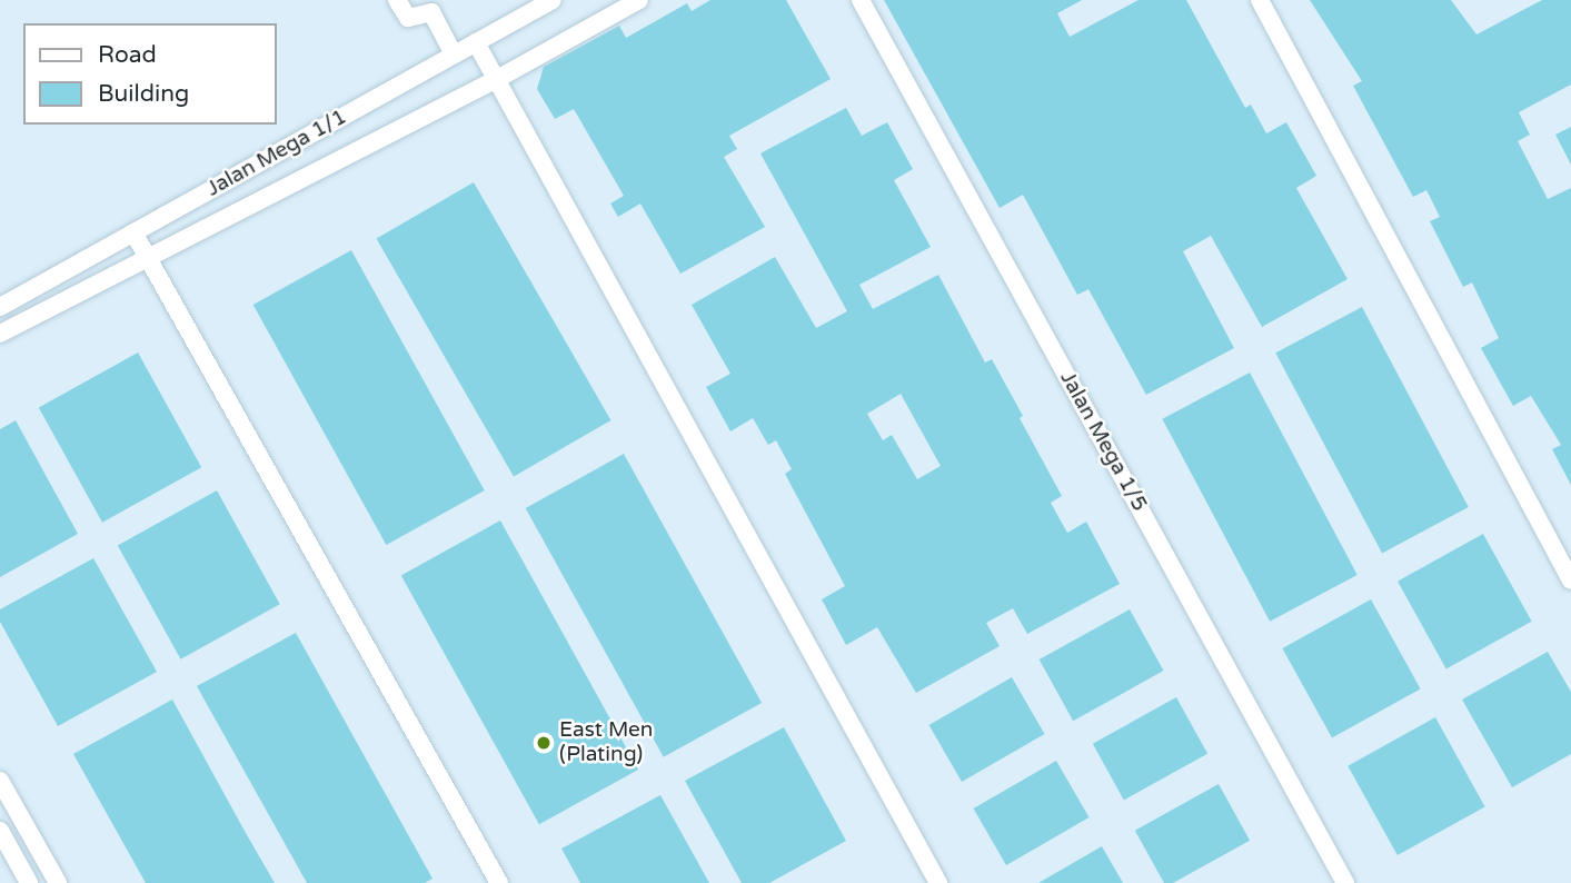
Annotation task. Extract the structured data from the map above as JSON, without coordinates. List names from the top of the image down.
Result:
{
  "streets": {
    "street": ["Jalan Mega 1/1", "Jalan Mega 1/5"]
  },
  "places": ["East Men (Plating)"],
  "legend": ["Road", "Building"]
}
